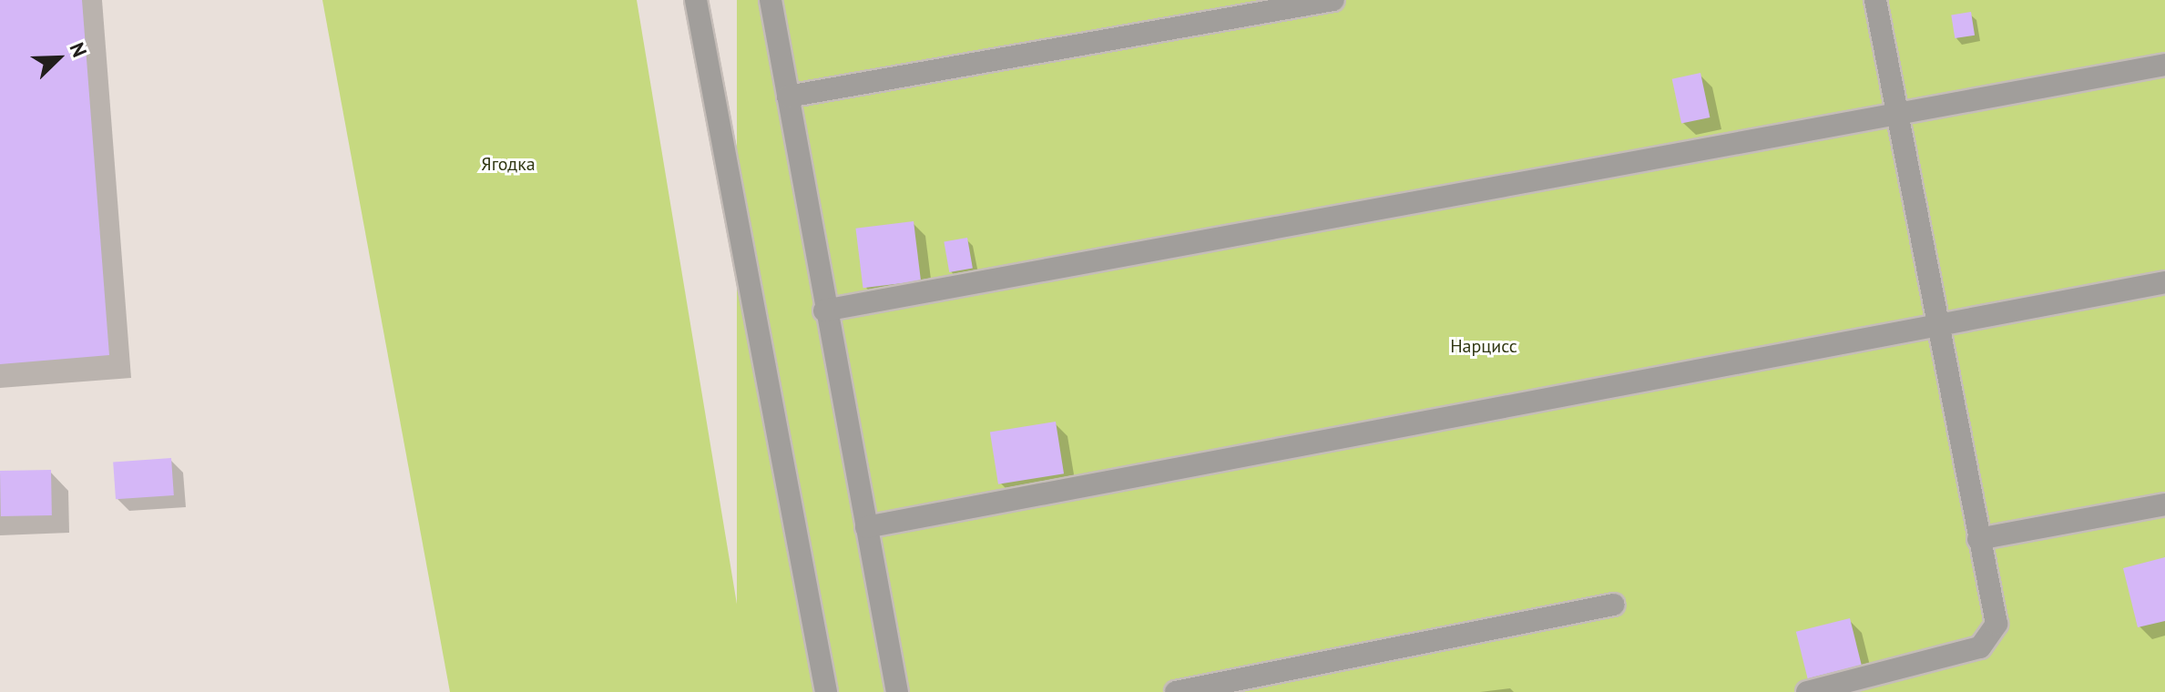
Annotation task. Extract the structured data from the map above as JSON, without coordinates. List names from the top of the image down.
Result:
{
  "parks": ["Ягодка", "Нарцисс"],
  "north": "top right"
}
